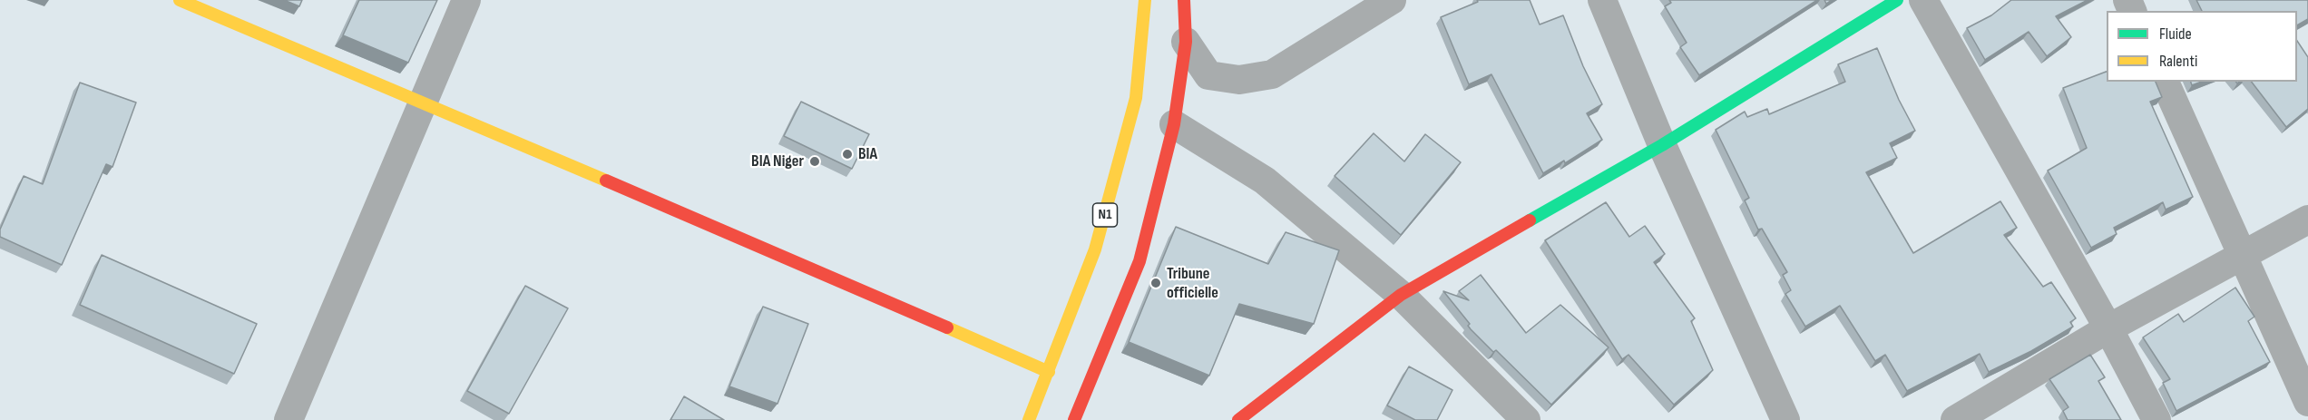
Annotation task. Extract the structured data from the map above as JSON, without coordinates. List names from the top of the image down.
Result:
{
  "streets": {
    "main road": ["N1"]
  },
  "places": ["BIA", "BIA Niger", "Tribune officielle"],
  "legend": ["Fluide", "Ralenti"]
}
